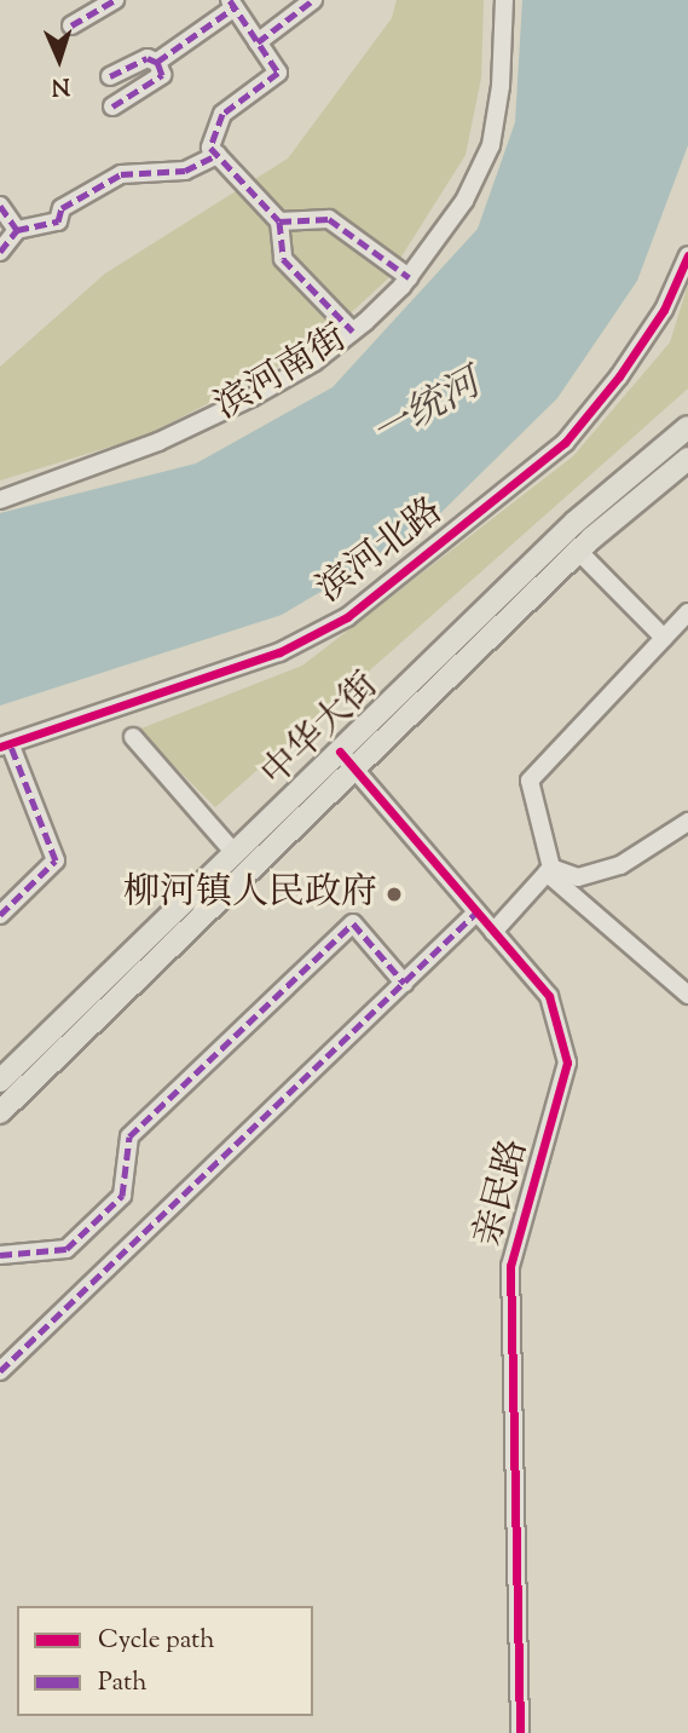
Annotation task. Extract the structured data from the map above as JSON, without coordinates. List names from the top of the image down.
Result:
{
  "streets": {
    "main road": ["中华大街"],
    "street": ["滨河南街", "滨河北路", "亲民路"]
  },
  "crossings": [
    ["中华大街", "亲民路"]
  ],
  "water": ["一统河"],
  "places": ["柳河镇人民政府"],
  "legend": ["Cycle path", "Path"],
  "north": "bottom"
}
